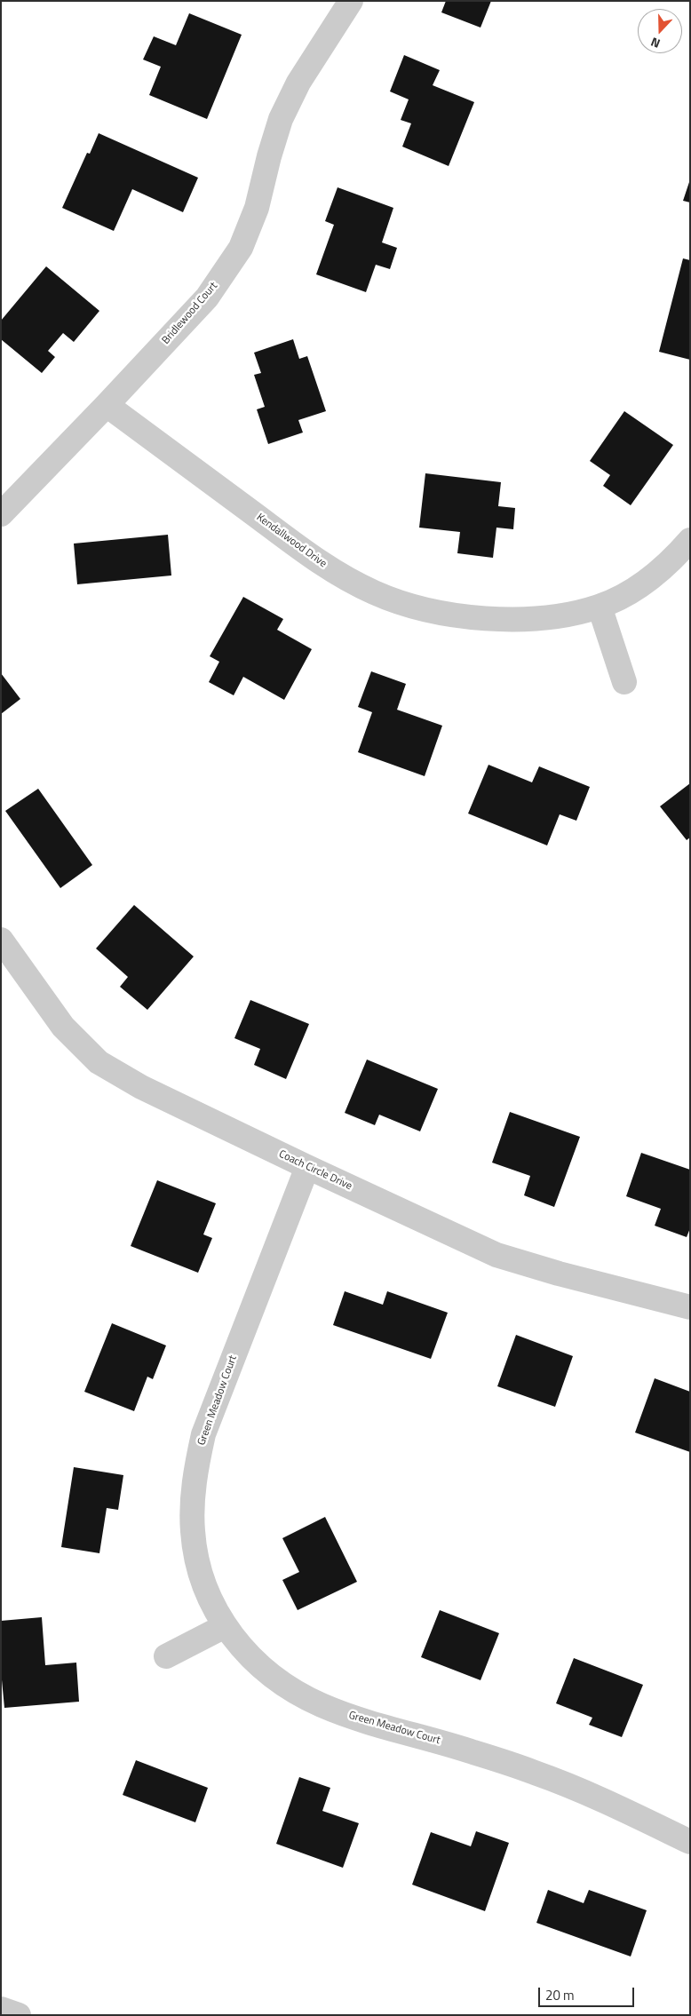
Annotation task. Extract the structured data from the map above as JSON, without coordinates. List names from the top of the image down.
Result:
{
  "streets": {
    "street": [
      "Bridlewood Court",
      "Kendallwood Drive",
      "Coach Circle Drive",
      "Green Meadow Court"
    ]
  },
  "crossings": [
    ["Bridlewood Court", "Kendallwood Drive"],
    ["Coach Circle Drive", "Green Meadow Court"]
  ],
  "scale_bar": "20 m",
  "north": "bottom"
}
